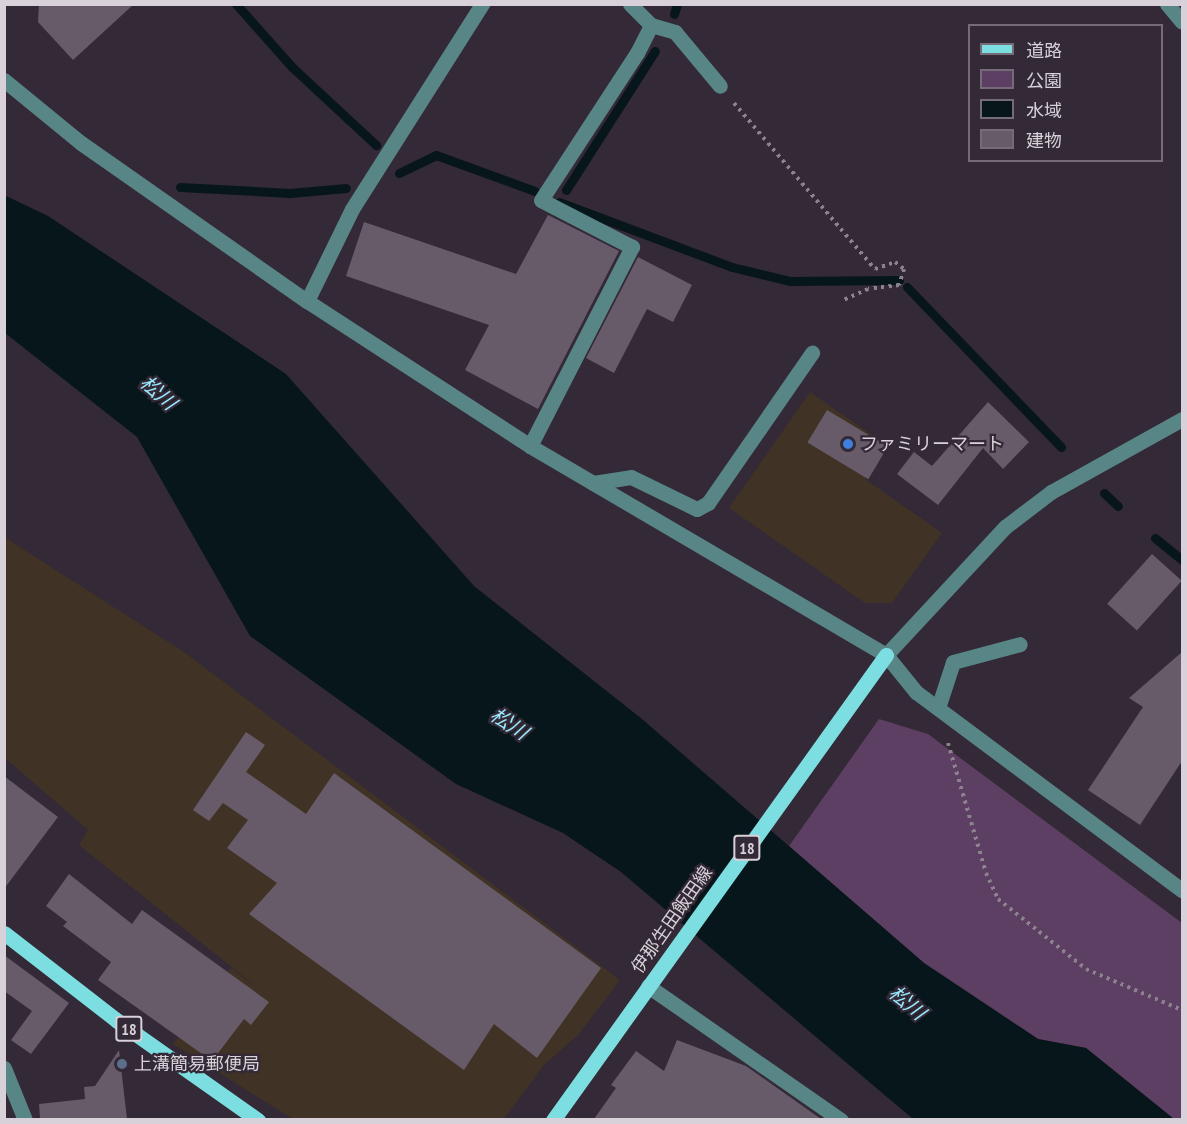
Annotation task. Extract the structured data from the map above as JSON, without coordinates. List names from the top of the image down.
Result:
{
  "streets": {
    "main road": ["18", "伊那生田飯田線"]
  },
  "water": ["松川"],
  "places": ["ファミリーマート", "上溝簡易郵便局"],
  "legend": [
    "道路",
    "公園",
    "水域",
    "建物"
  ]
}
